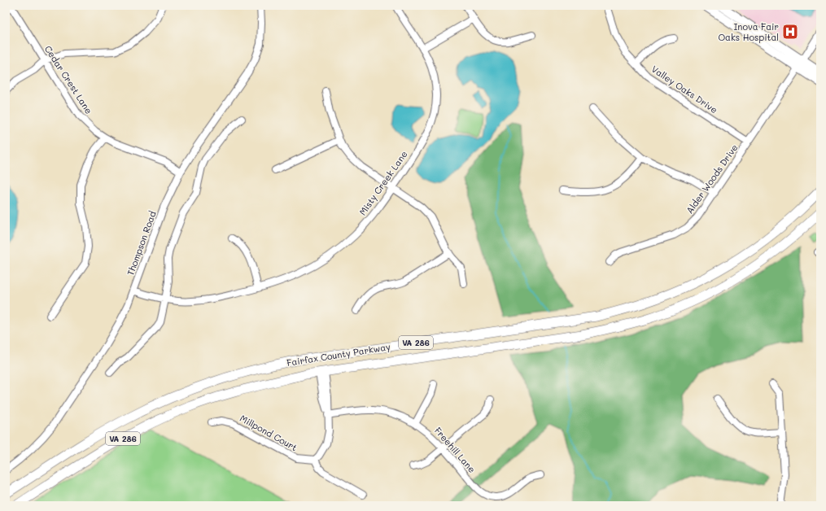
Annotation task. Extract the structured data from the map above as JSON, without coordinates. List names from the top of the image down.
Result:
{
  "streets": {
    "highway": ["VA 286", "Fairfax County Parkway"],
    "street": [
      "Cedar Crest Lane",
      "Valley Oaks Drive",
      "Alder Woods Drive",
      "Misty Creek Lane",
      "Thompson Road",
      "Millpond Court",
      "Freehill Lane"
    ]
  },
  "crossings": [
    ["Cedar Crest Lane", "Thompson Road"],
    ["Valley Oaks Drive", "Alder Woods Drive"],
    ["Misty Creek Lane", "Thompson Road"]
  ],
  "places": {
    "hospital": ["Inova Fair Oaks Hospital"]
  }
}
